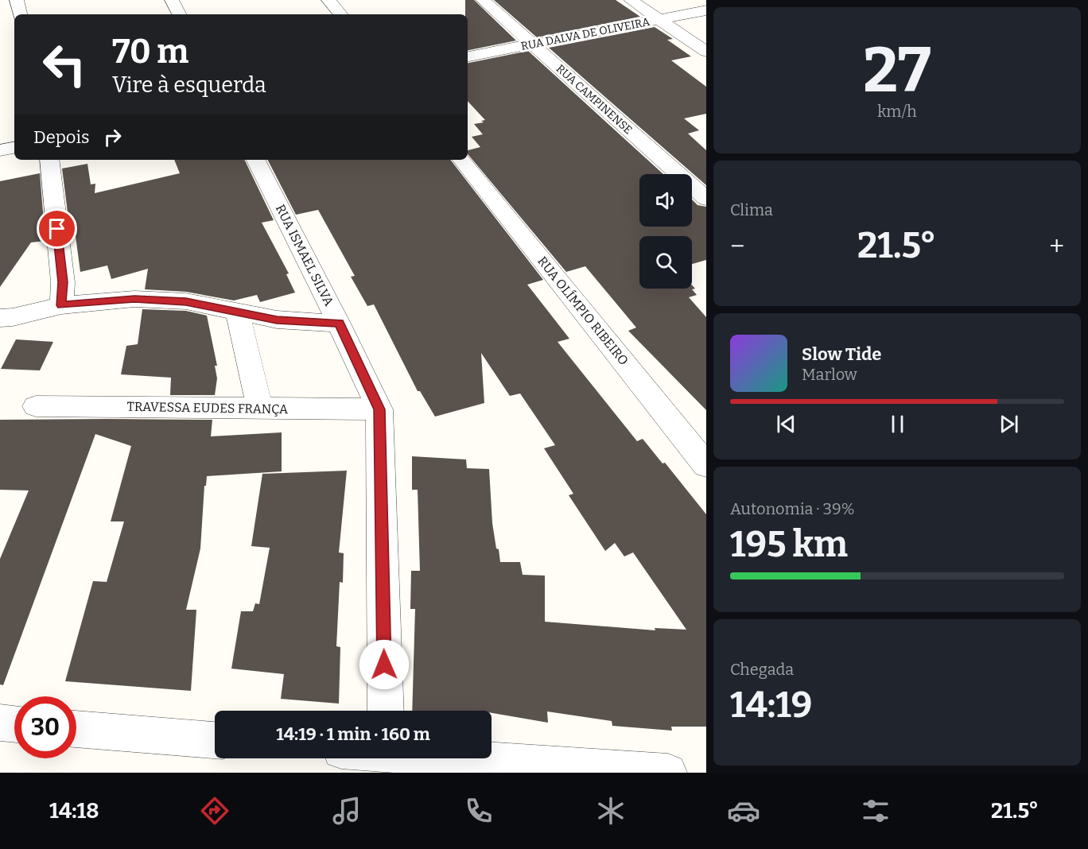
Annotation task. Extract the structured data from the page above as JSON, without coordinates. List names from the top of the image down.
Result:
{
  "streets": {
    "street": [
      "RUA DALVA DE OLIVEIRA",
      "RUA CAMPINENSE",
      "RUA ISMAEL SILVA",
      "RUA OLÍMPIO RIBEIRO",
      "TRAVESSA EUDES FRANÇA"
    ]
  },
  "crossings": [
    ["RUA DALVA DE OLIVEIRA", "RUA CAMPINENSE"],
    ["RUA ISMAEL SILVA", "TRAVESSA EUDES FRANÇA"]
  ],
  "page": {
    "tile": [
      ["27", "km/h"],
      "Clima",
      ["Autonomia · 39%", "195 km"],
      ["Chegada", "14:19"]
    ],
    "turn": ["70 m", "Vire à esquerda"],
    "then": "Depois",
    "heat": ["−", "21.5°", "+"],
    "song": ["Slow Tide", "Marlow"],
    "limit": "30",
    "trip": "14:19 · 1 min · 160 m",
    "tabs": ["14:18", "21.5°"]
  }
}
